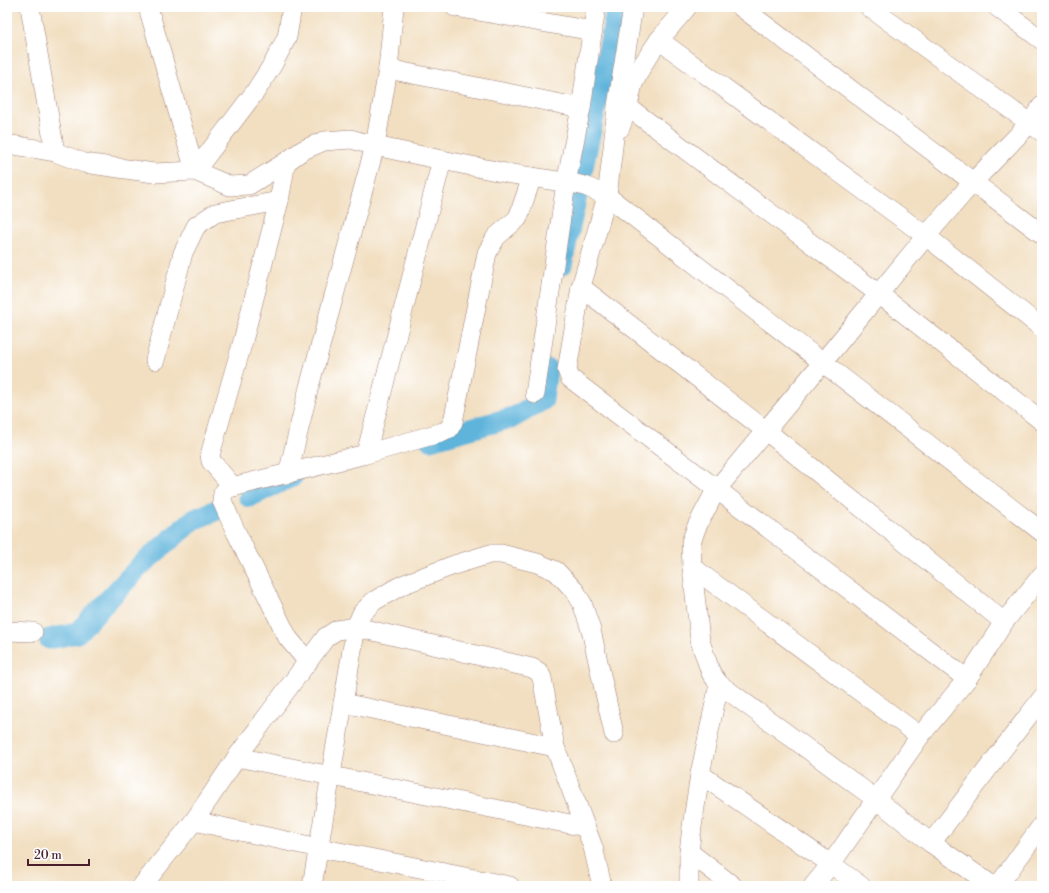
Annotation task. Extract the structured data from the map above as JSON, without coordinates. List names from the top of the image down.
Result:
{
  "scale_bar": "20 m"
}
